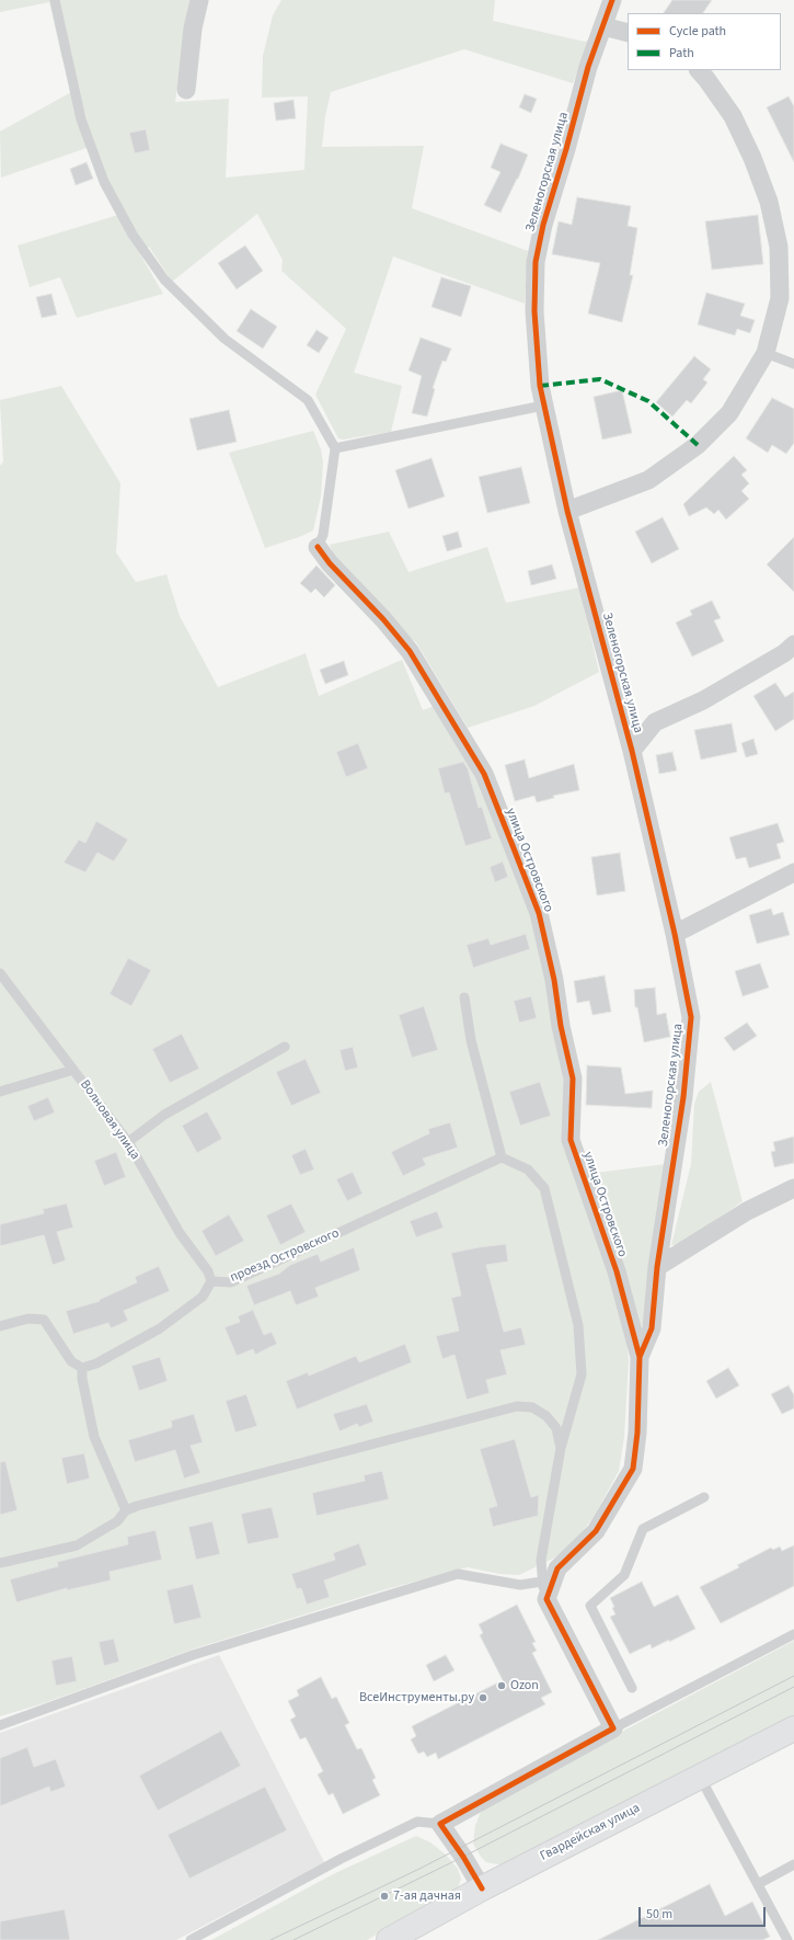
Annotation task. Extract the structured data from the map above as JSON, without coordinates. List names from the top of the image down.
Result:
{
  "streets": {
    "street": ["Зеленогорская улица", "улица Островского", "Гвардейская улица"],
    "lane": ["Волновая улица", "проезд Островского"]
  },
  "crossings": [
    ["Зеленогорская улица", "улица Островского"],
    ["Волновая улица", "проезд Островского"]
  ],
  "places": ["Ozon", "ВсеИнструменты.ру", "7-ая дачная"],
  "legend": ["Cycle path", "Path"],
  "scale_bar": "50 m"
}
